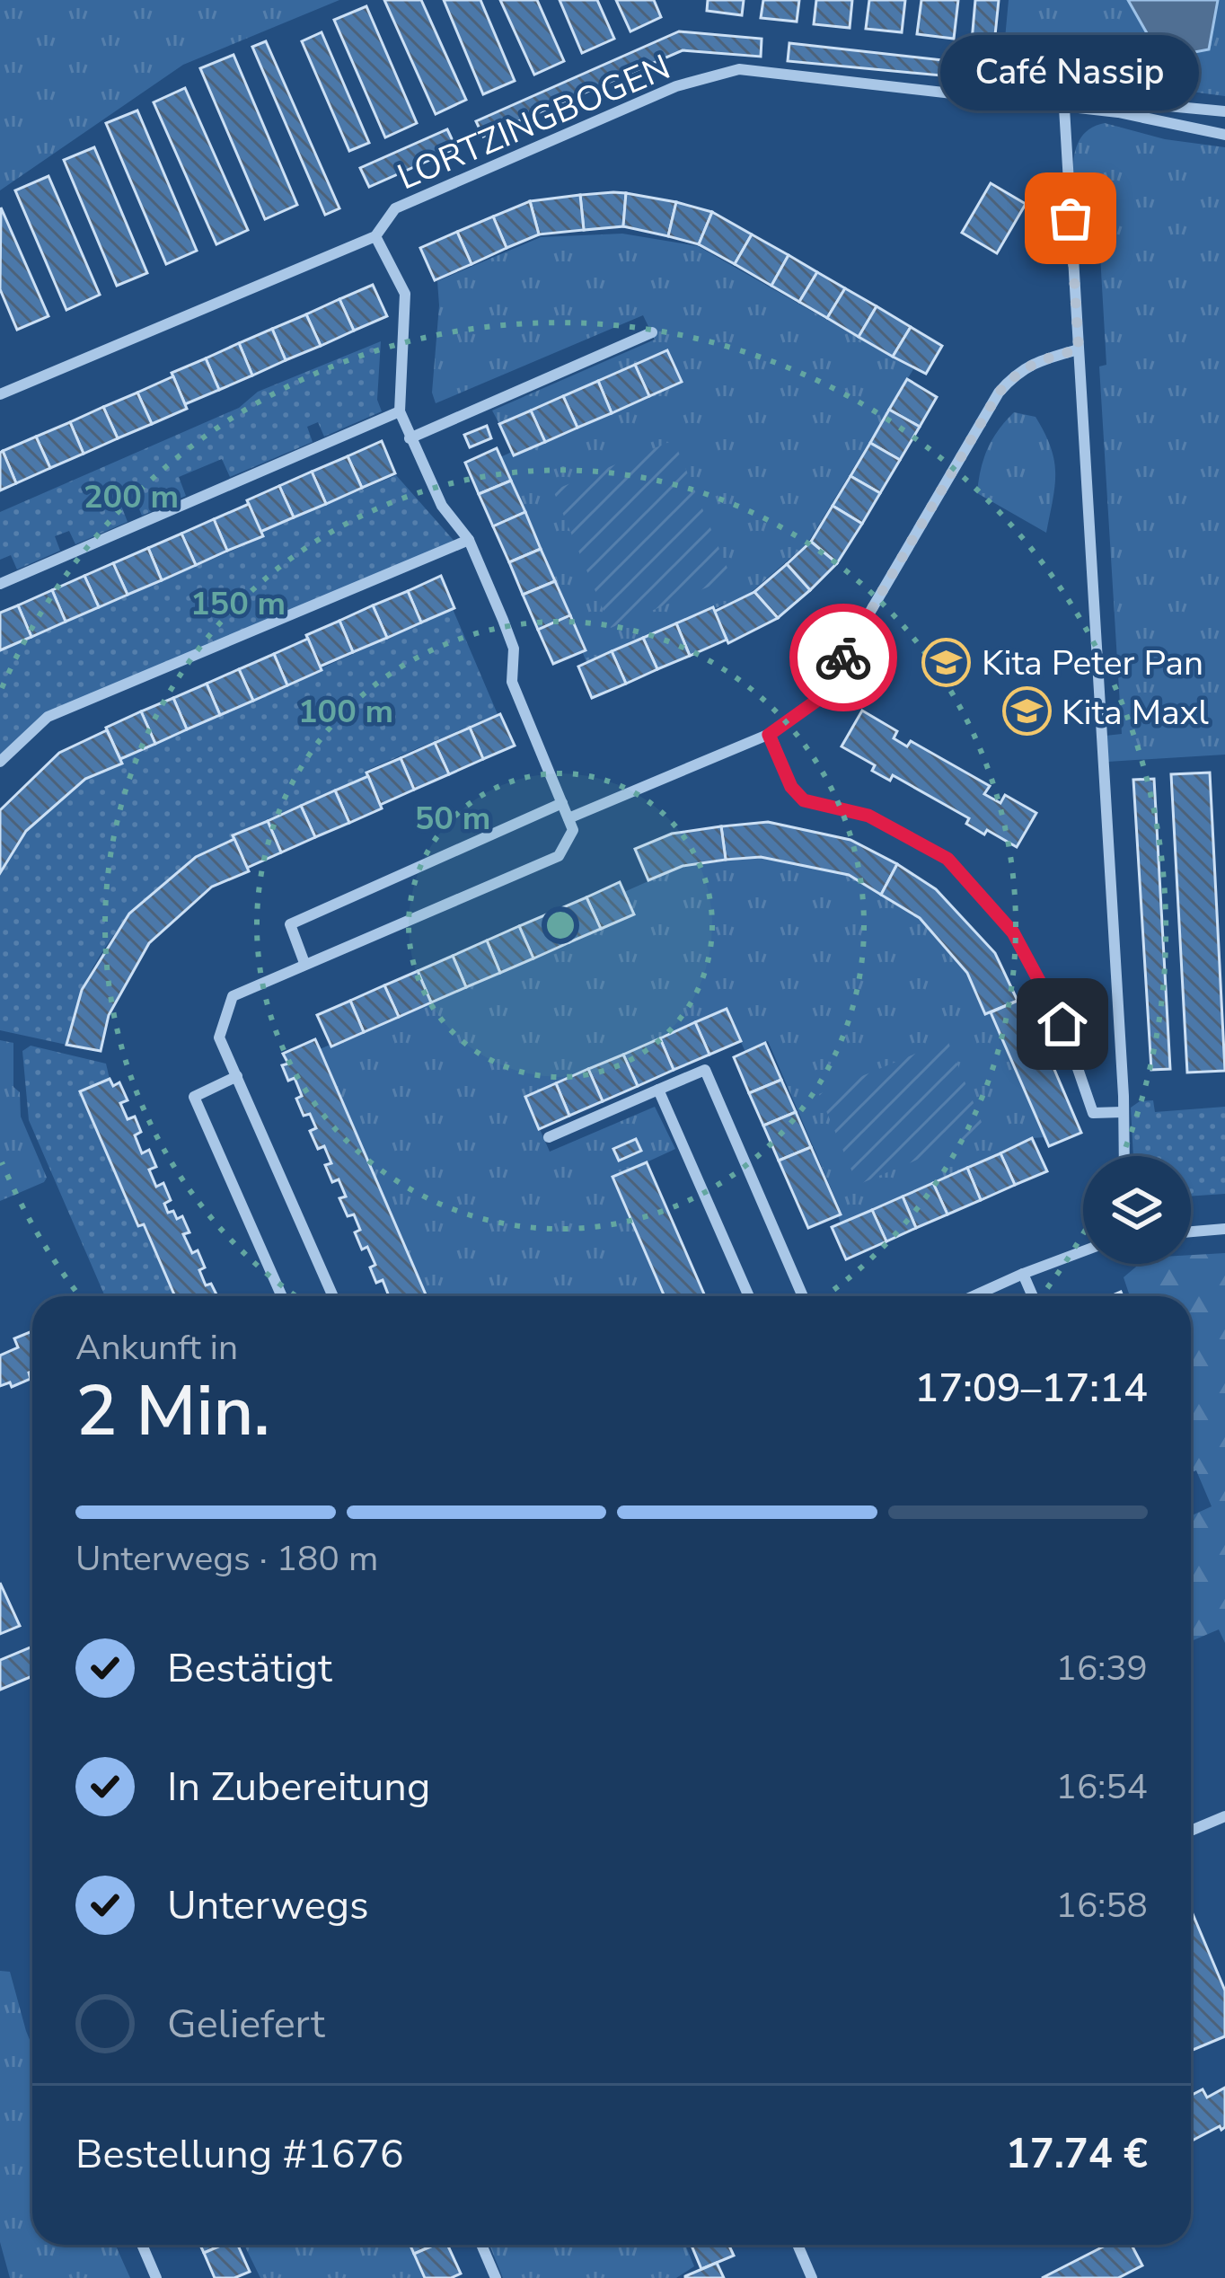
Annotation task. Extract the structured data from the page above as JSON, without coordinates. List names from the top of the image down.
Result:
{
  "streets": {
    "street": ["LORTZINGBOGEN"]
  },
  "places": {
    "other": ["Café Nassip"],
    "school or university": ["Kita Peter Pan", "Kita Maxl"]
  },
  "page": {
    "bubble": "Café Nassip",
    "heading": ["2 Min.", "Ankunft in", "17:09–17:14"],
    "panel": ["Bestellung #1676", "17.74 €"],
    "bar": "Unterwegs · 180 m",
    "list": [
      ["Bestätigt", "16:39"],
      ["In Zubereitung", "16:54"],
      ["Unterwegs", "16:58"],
      "Geliefert"
    ]
  },
  "rings": [
    "200 m",
    "150 m",
    "100 m",
    "50 m"
  ]
}
